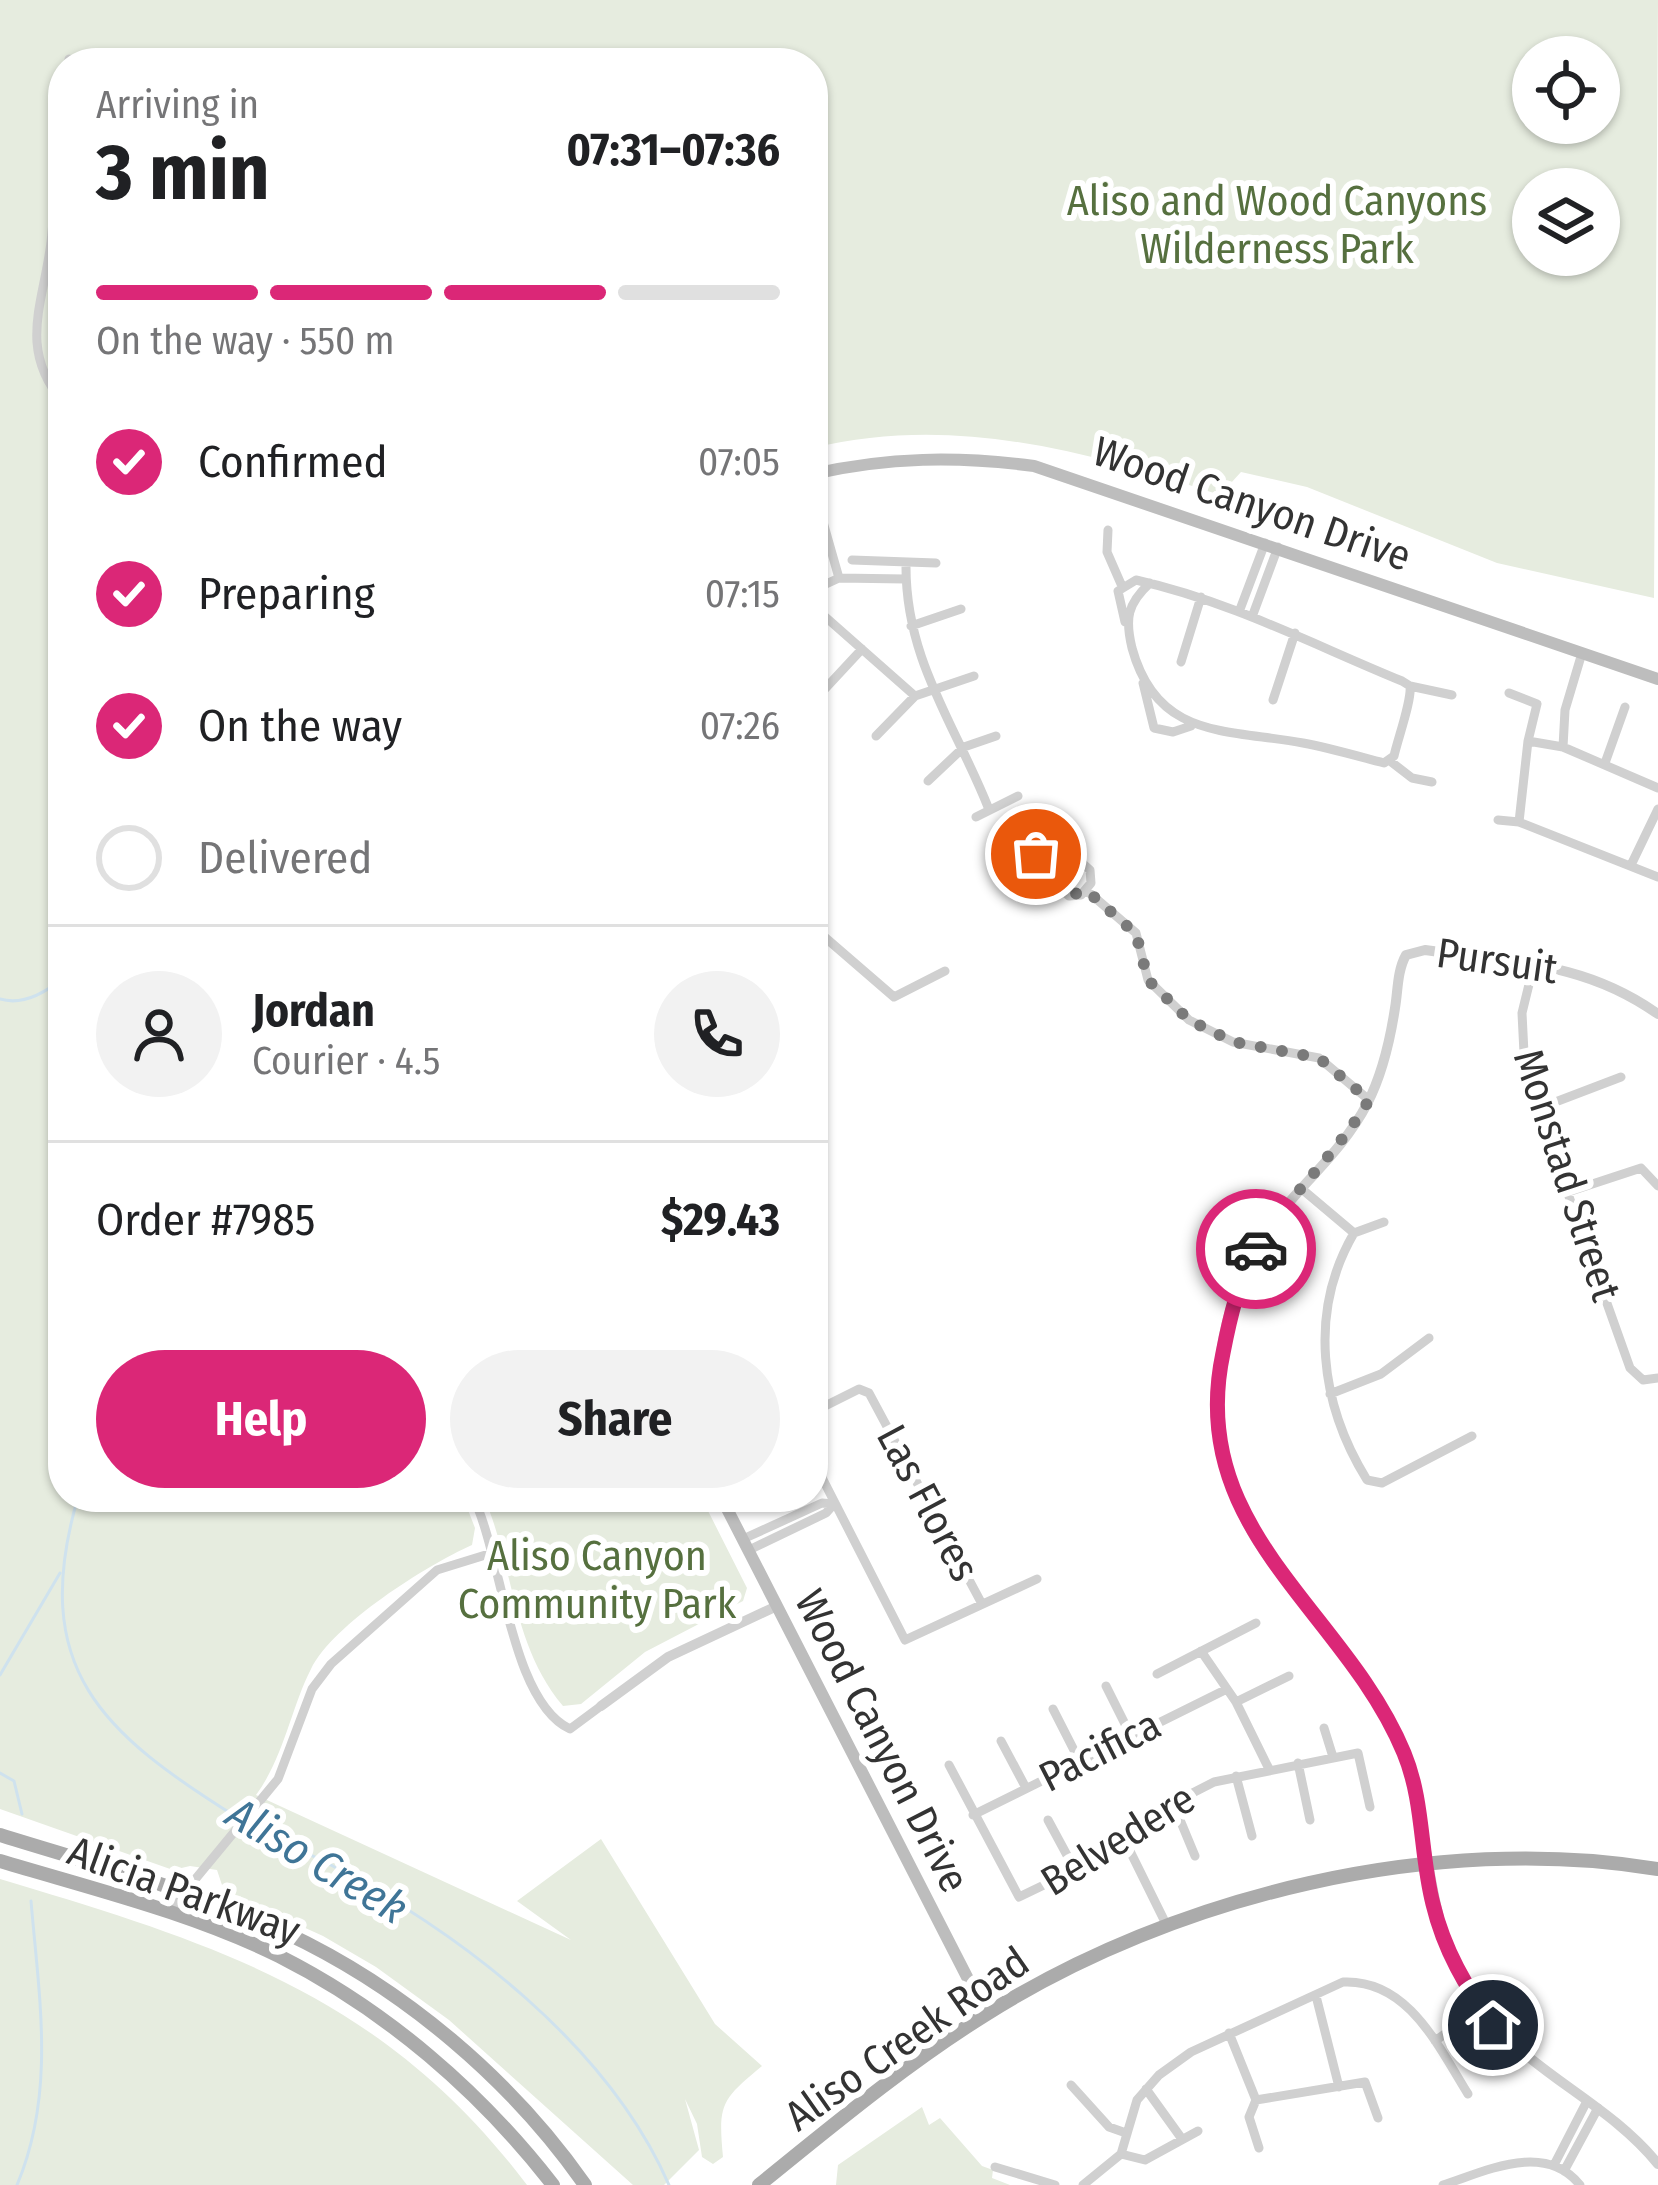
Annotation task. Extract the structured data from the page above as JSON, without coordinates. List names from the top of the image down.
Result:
{
  "streets": {
    "main road": ["Wood Canyon Drive", "Alicia Parkway", "Aliso Creek Road"],
    "street": [
      "Pursuit",
      "Monstad Street",
      "Las Flores",
      "Pacifica",
      "Belvedere"
    ]
  },
  "crossings": [
    ["Wood Canyon Drive", "Las Flores"],
    ["Wood Canyon Drive", "Aliso Creek Road"],
    ["Pursuit", "Monstad Street"],
    ["Pursuit", "Aliso Creek Road"],
    ["Pacifica", "Belvedere"]
  ],
  "water": ["Aliso Creek"],
  "parks": ["Aliso and Wood Canyons Wilderness Park", "Aliso Canyon Community Park"],
  "page": {
    "heading": ["3 min", "Arriving in", "07:31–07:36"],
    "panel": [
      "Jordan",
      "Courier · 4.5",
      "Order #7985",
      "$29.43"
    ],
    "bar": "On the way · 550 m",
    "list": [
      ["Confirmed", "07:05"],
      ["Preparing", "07:15"],
      ["On the way", "07:26"],
      "Delivered"
    ],
    "buttons": ["Help", "Share"]
  }
}
